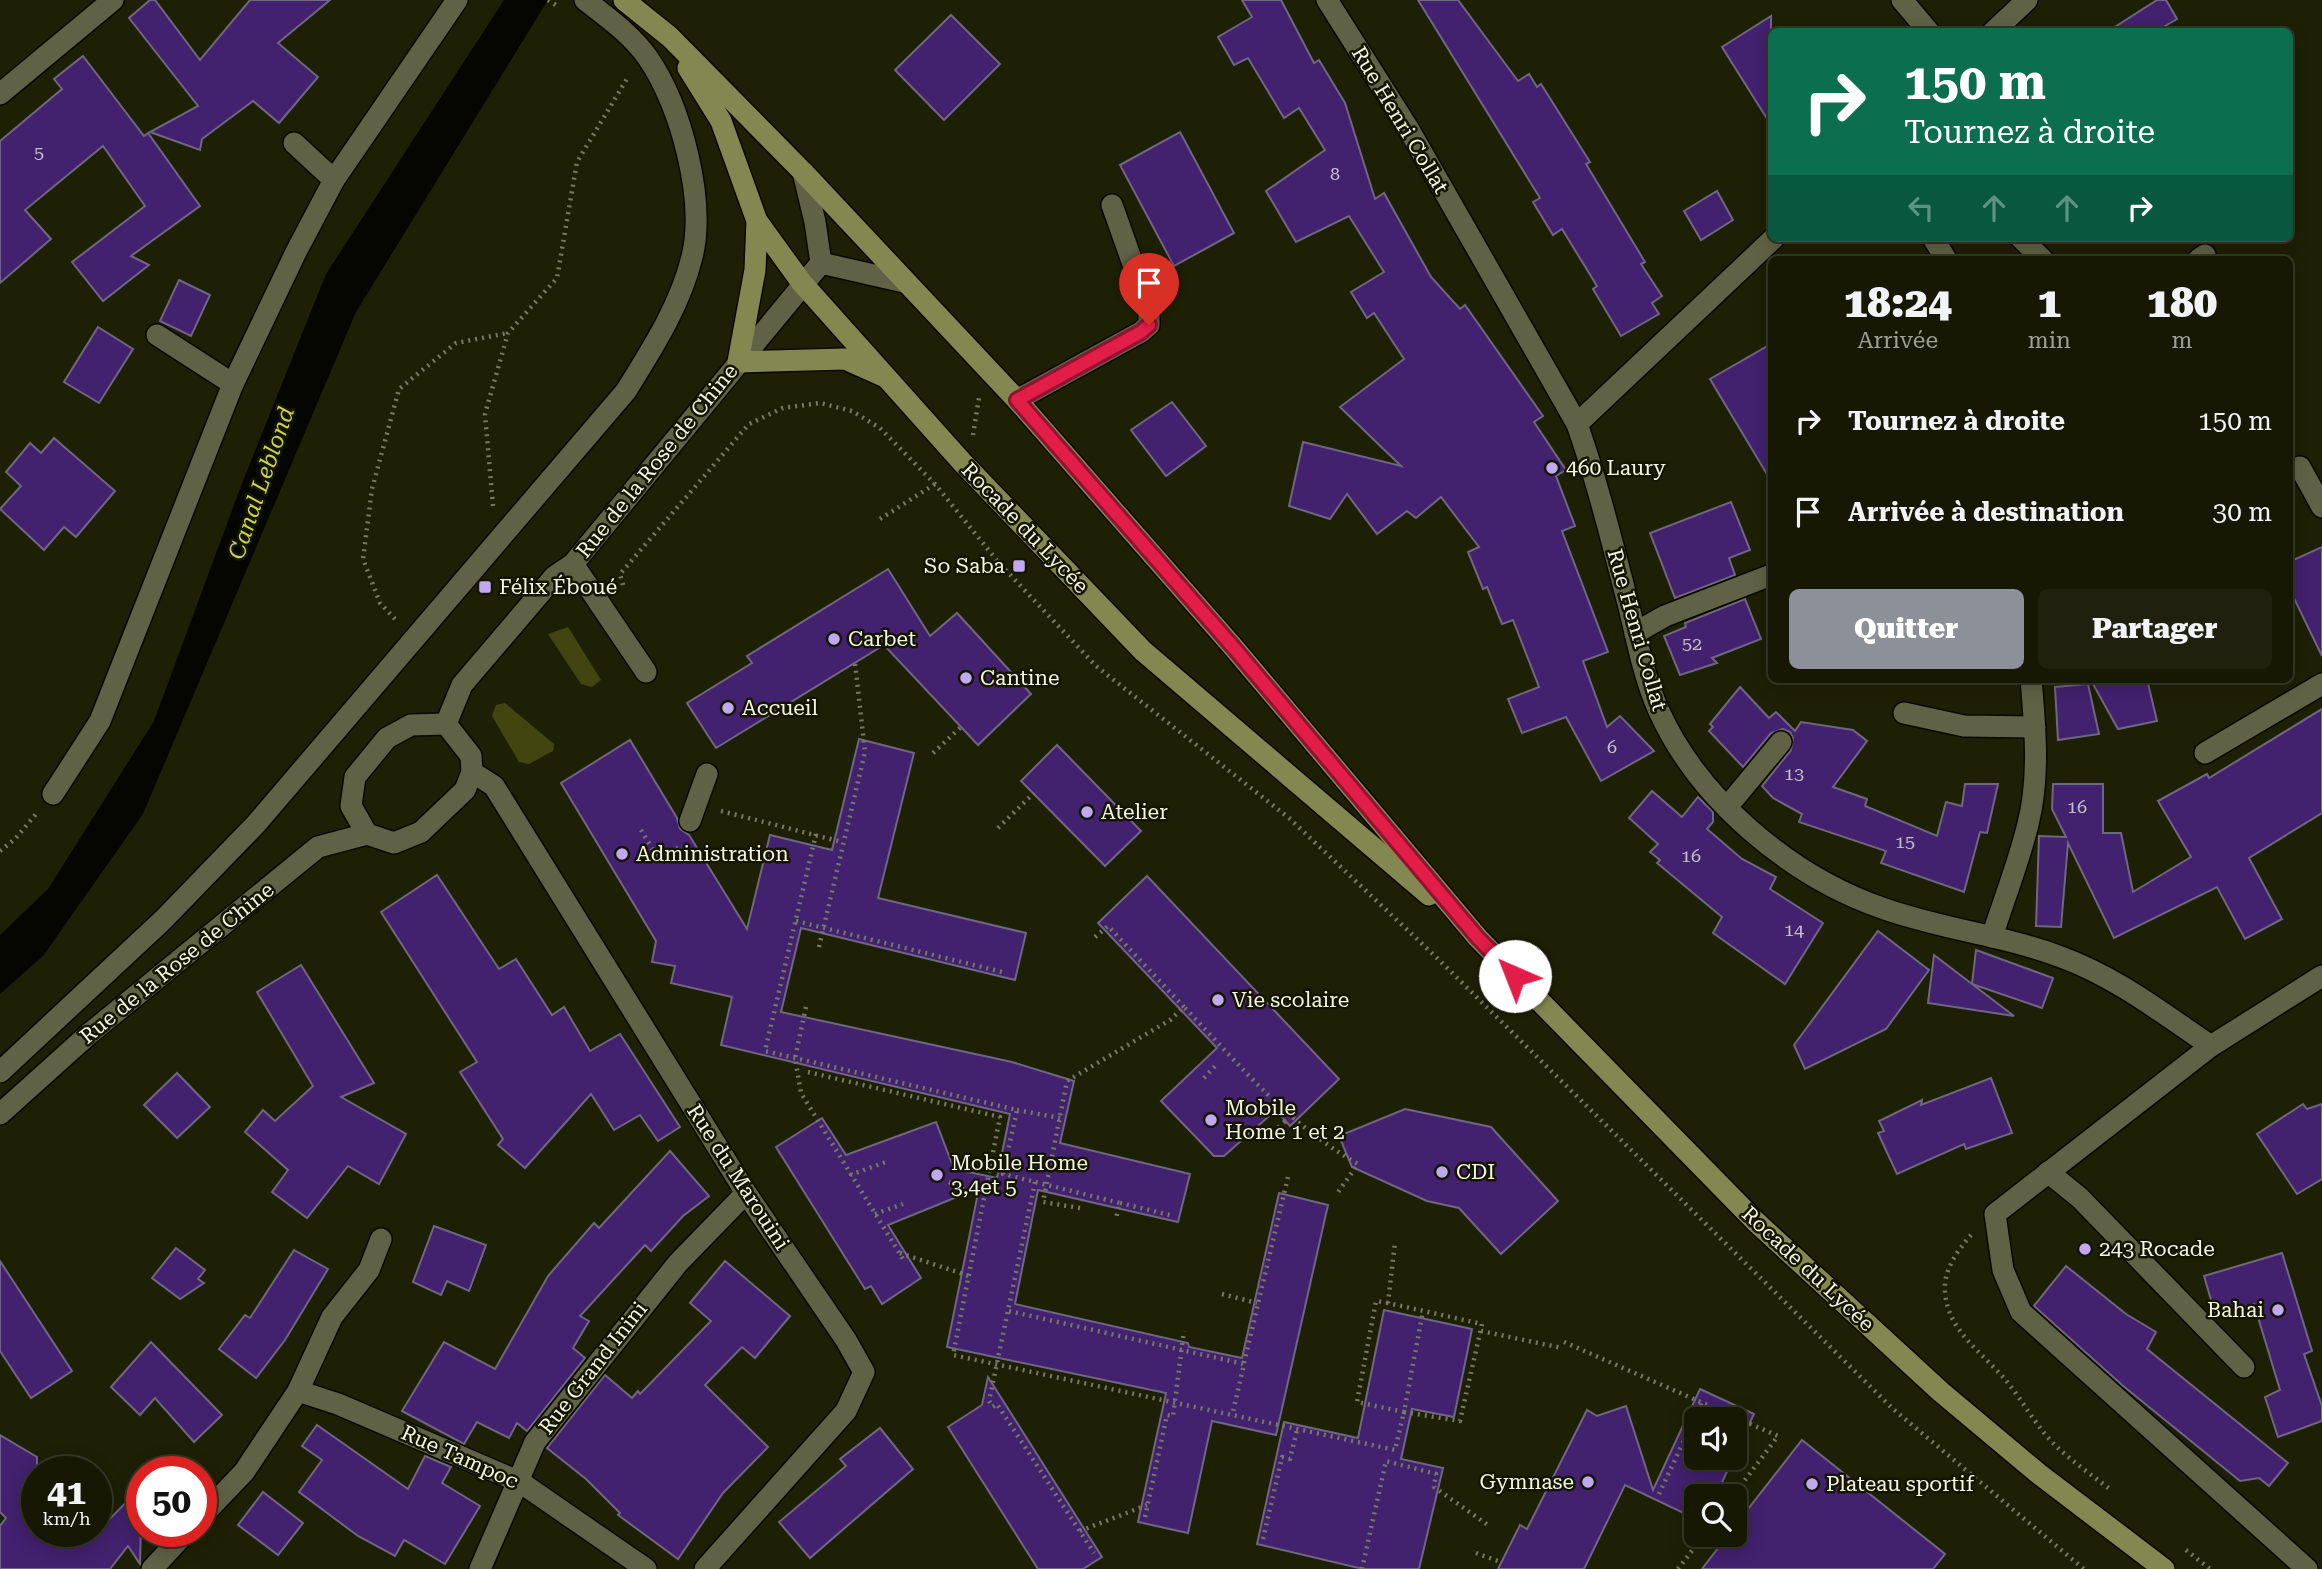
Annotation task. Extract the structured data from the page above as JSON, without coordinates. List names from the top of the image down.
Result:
{
  "streets": {
    "main road": ["Rocade du Lycée"],
    "street": [
      "Rue Henri Collat",
      "Rue de la Rose de Chine",
      "Rue du Marouini",
      "Rue Grand Inini",
      "Rue Tampoc"
    ]
  },
  "crossings": [
    ["Rue de la Rose de Chine", "Rocade du Lycée"],
    ["Rue de la Rose de Chine", "Rue du Marouini"],
    ["Rue du Marouini", "Rue Grand Inini"],
    ["Rue Grand Inini", "Rue Tampoc"]
  ],
  "water": ["Canal Leblond"],
  "places": {
    "other": [
      "460 Laury",
      "Carbet",
      "Cantine",
      "Accueil",
      "Atelier",
      "Administration",
      "Vie scolaire",
      "Mobile Home 1 et 2",
      "CDI",
      "Mobile Home 3,4et 5",
      "243 Rocade",
      "Bahai",
      "Gymnase",
      "Plateau sportif"
    ],
    "transit": ["So Saba", "Félix Éboué"]
  },
  "house_numbers": [
    "5",
    "8",
    "52",
    "6",
    "13",
    "16",
    "15",
    "16",
    "14"
  ],
  "page": {
    "turn": ["150 m", "Tournez à droite"],
    "eta": [
      "18:24",
      "Arrivée",
      "1",
      "min",
      "180",
      "m"
    ],
    "list": [
      {
        "name": "Tournez à droite",
        "value": "150 m"
      },
      {
        "name": "Arrivée à destination",
        "value": "30 m"
      }
    ],
    "buttons": ["Quitter", "Partager"],
    "speed": "41 km/h",
    "limit": "50"
  }
}
